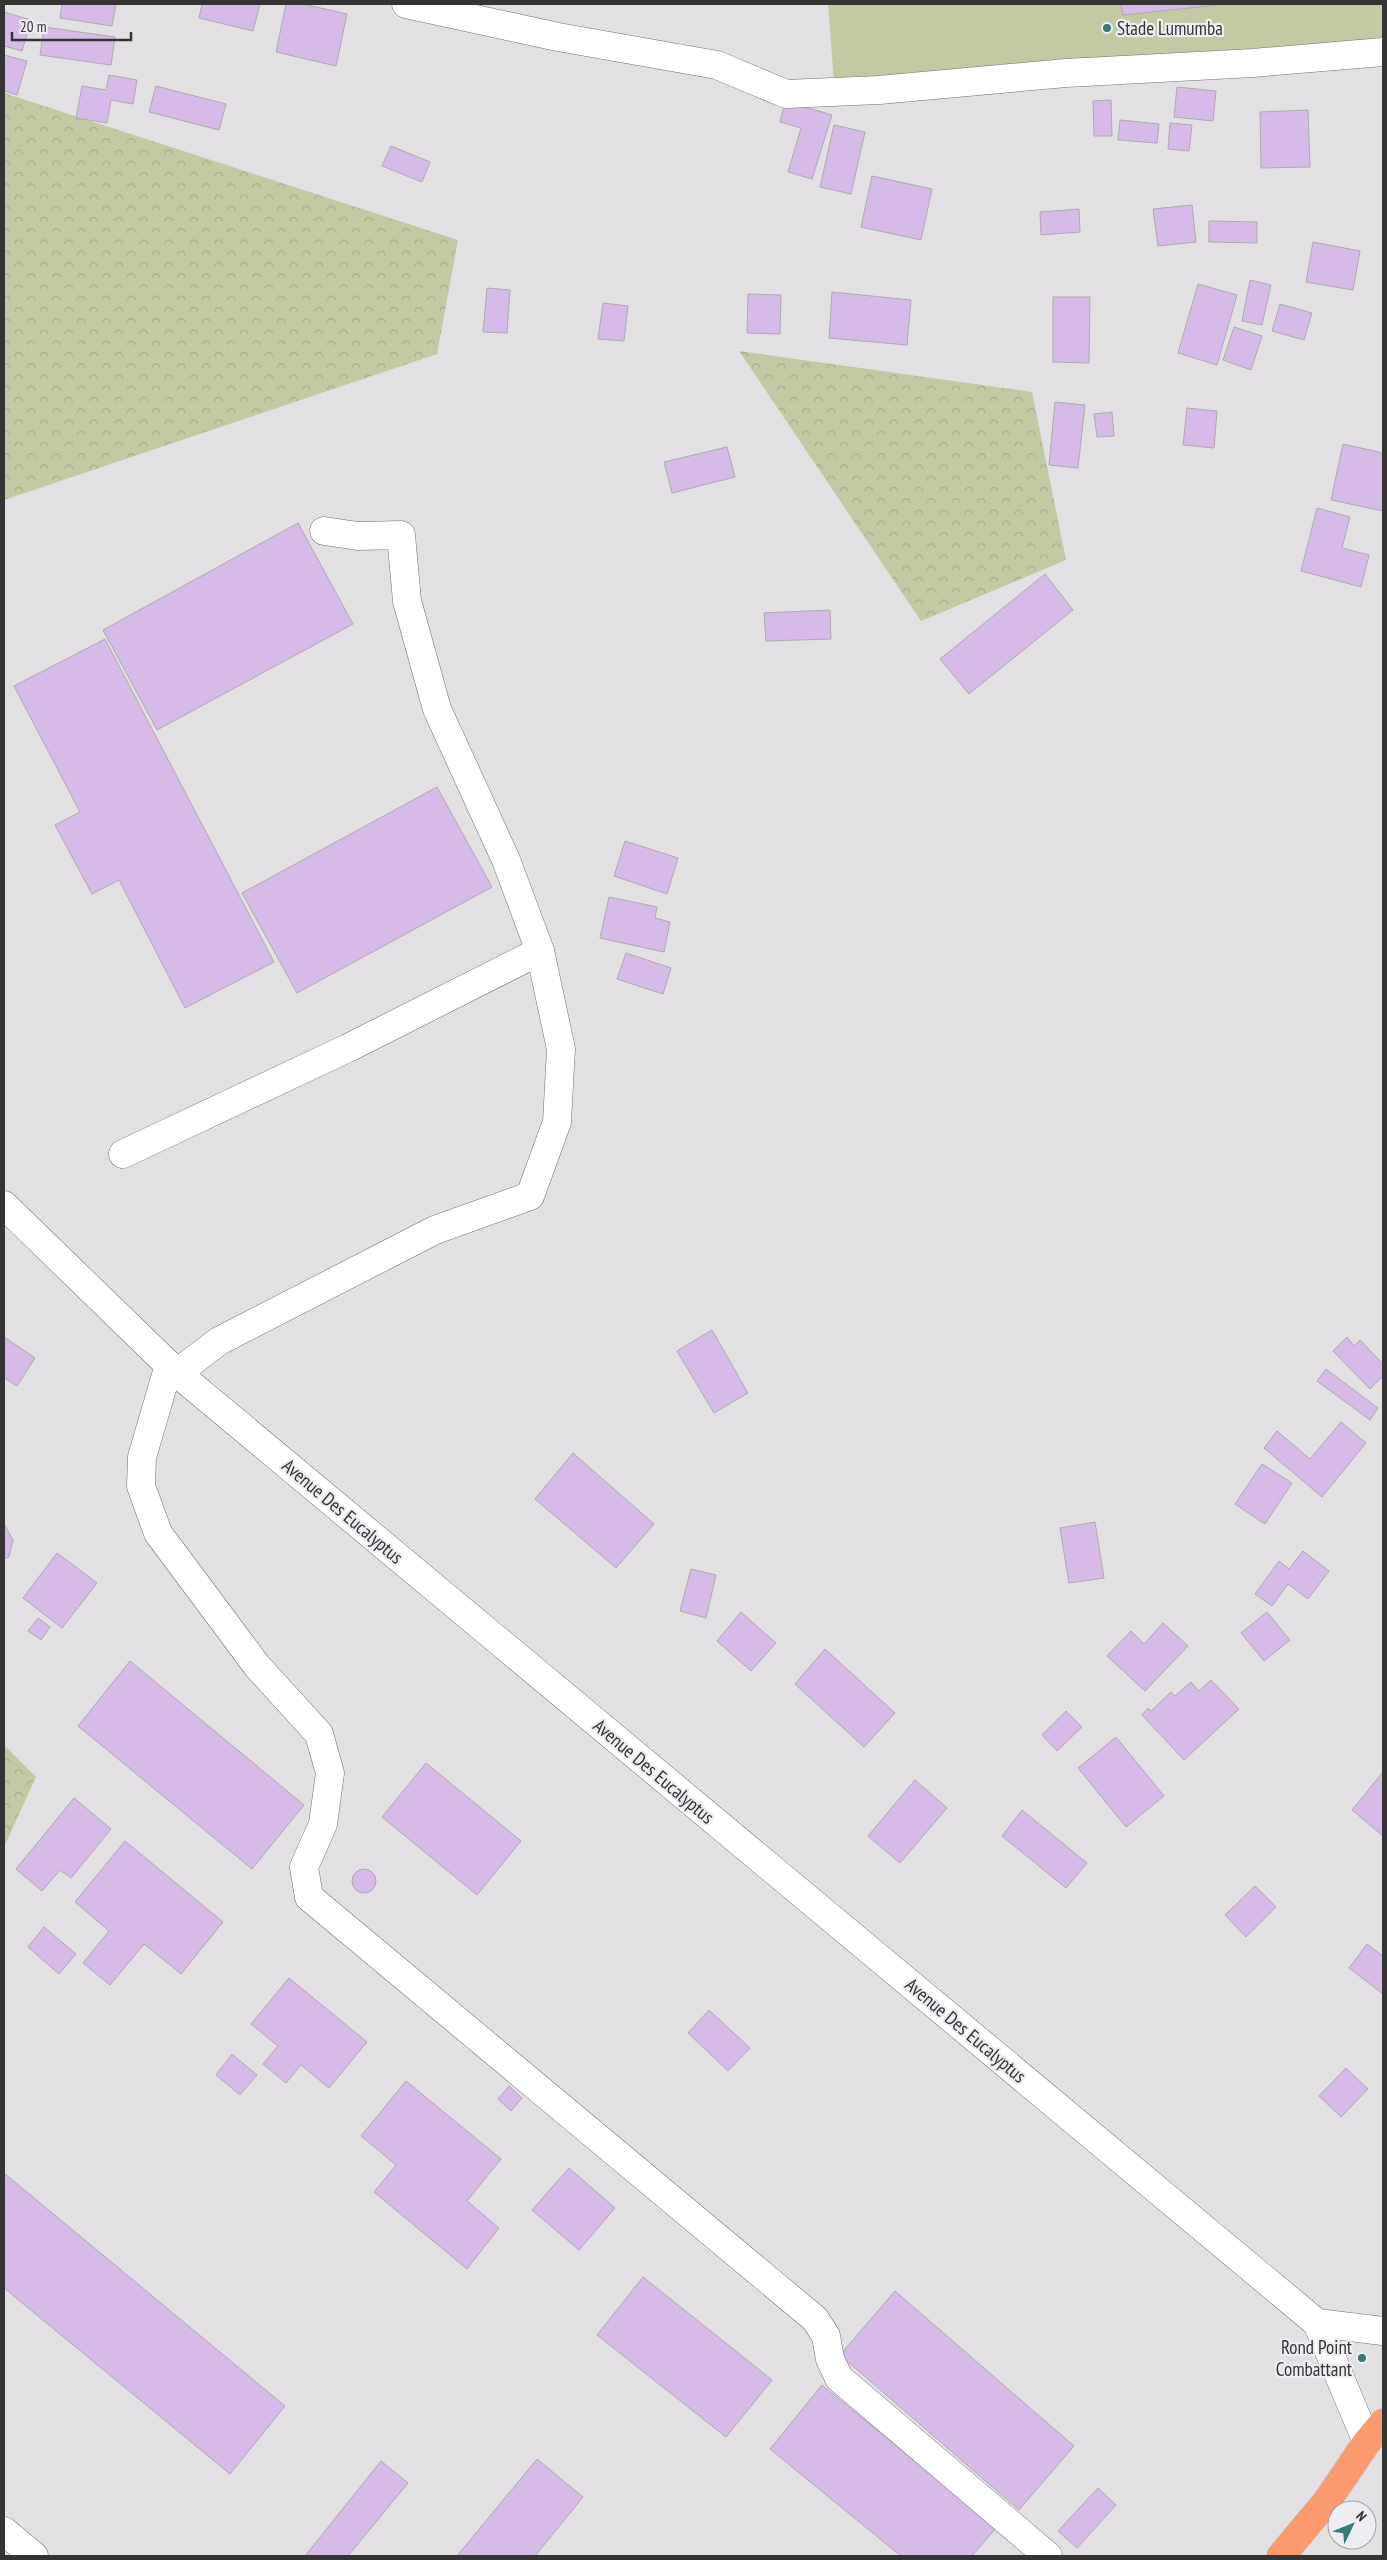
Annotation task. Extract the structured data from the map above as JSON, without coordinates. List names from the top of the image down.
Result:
{
  "streets": {
    "street": ["Avenue Des Eucalyptus"]
  },
  "places": ["Stade Lumumba", "Rond Point Combattant"],
  "scale_bar": "20 m",
  "north": "top right"
}
